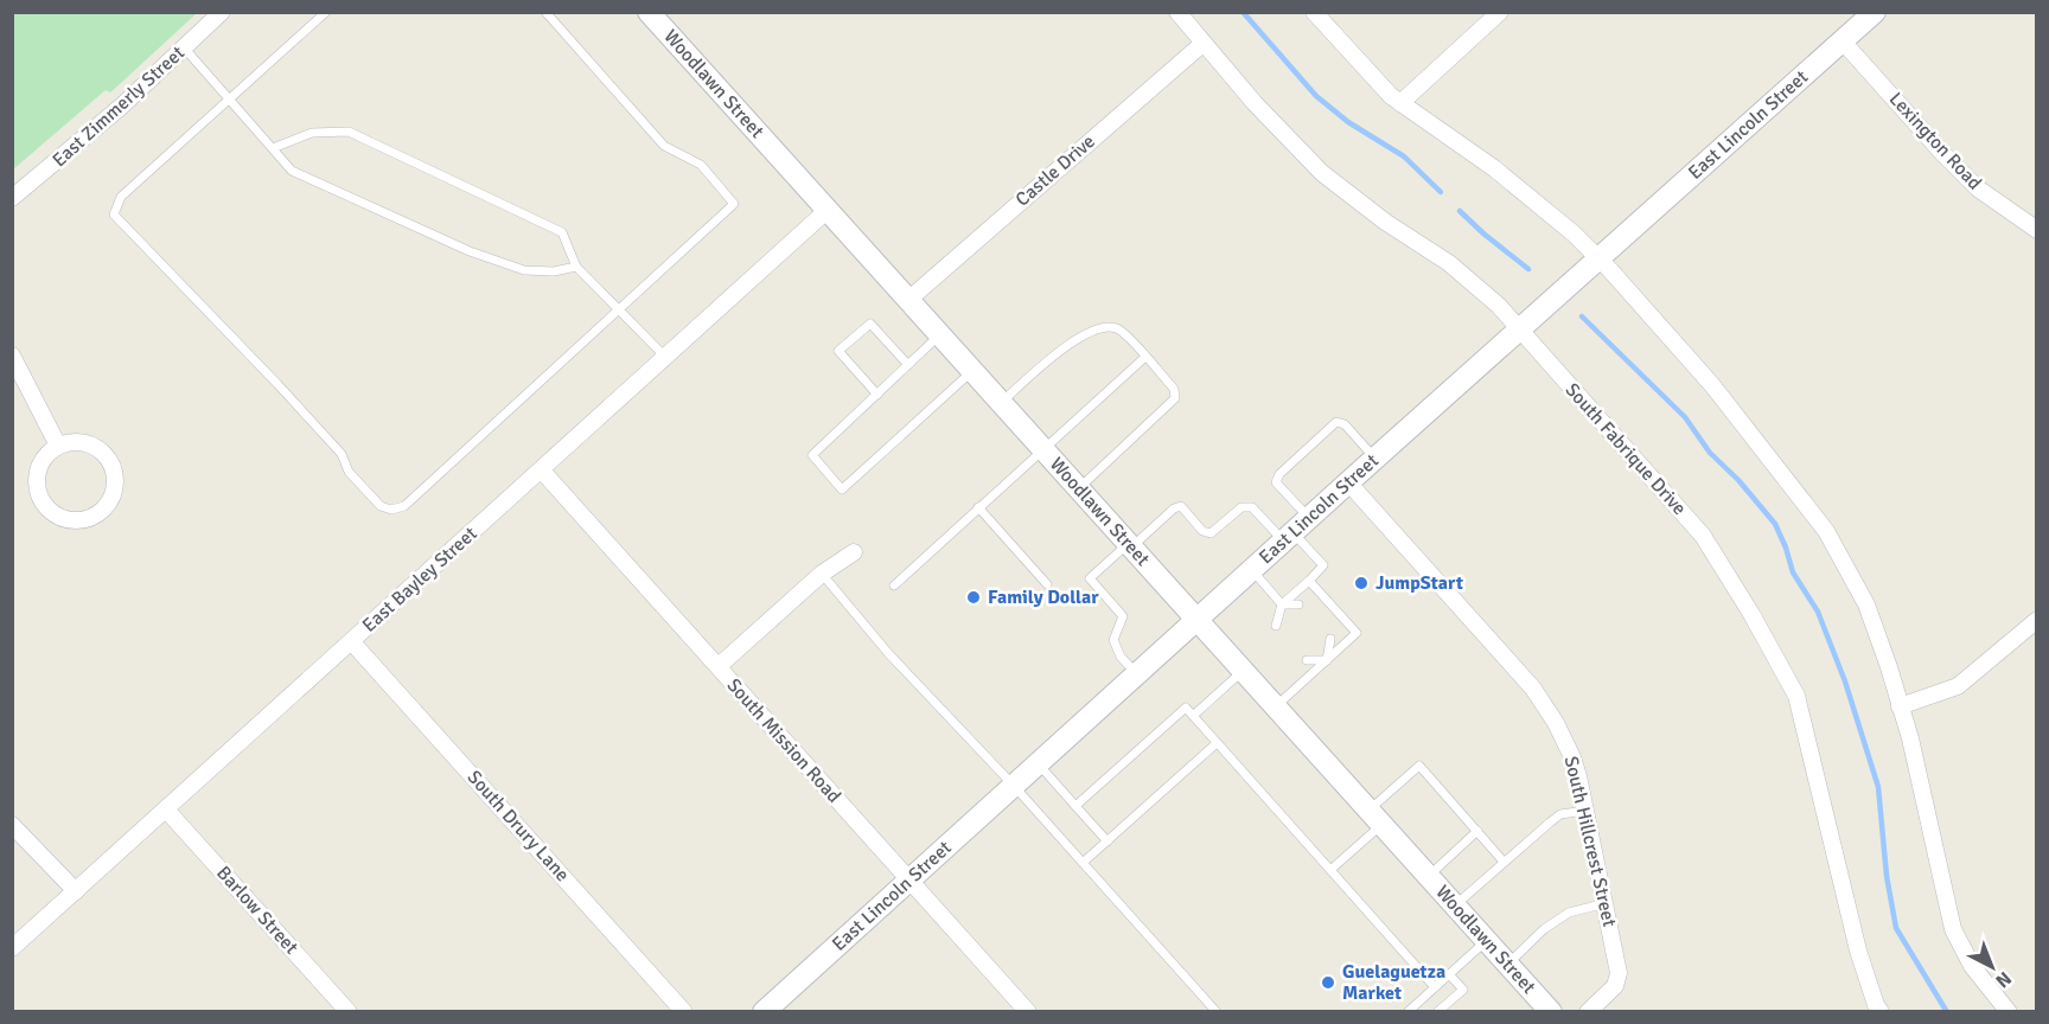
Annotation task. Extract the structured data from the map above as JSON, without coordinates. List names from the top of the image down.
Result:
{
  "streets": {
    "street": [
      "Woodlawn Street",
      "East Zimmerly Street",
      "East Lincoln Street",
      "Lexington Road",
      "Castle Drive",
      "South Fabrique Drive",
      "East Bayley Street",
      "South Mission Road",
      "South Drury Lane",
      "South Hillcrest Street",
      "Barlow Street"
    ]
  },
  "crossings": [
    ["Woodlawn Street", "East Lincoln Street"],
    ["Woodlawn Street", "Castle Drive"],
    ["Woodlawn Street", "East Bayley Street"],
    ["East Lincoln Street", "Lexington Road"],
    ["East Lincoln Street", "South Fabrique Drive"],
    ["East Lincoln Street", "South Mission Road"],
    ["East Lincoln Street", "South Hillcrest Street"],
    ["Castle Drive", "South Fabrique Drive"],
    ["East Bayley Street", "South Mission Road"],
    ["East Bayley Street", "South Drury Lane"],
    ["East Bayley Street", "Barlow Street"]
  ],
  "places": ["JumpStart", "Family Dollar", "Guelaguetza Market"],
  "north": "bottom right"
}
